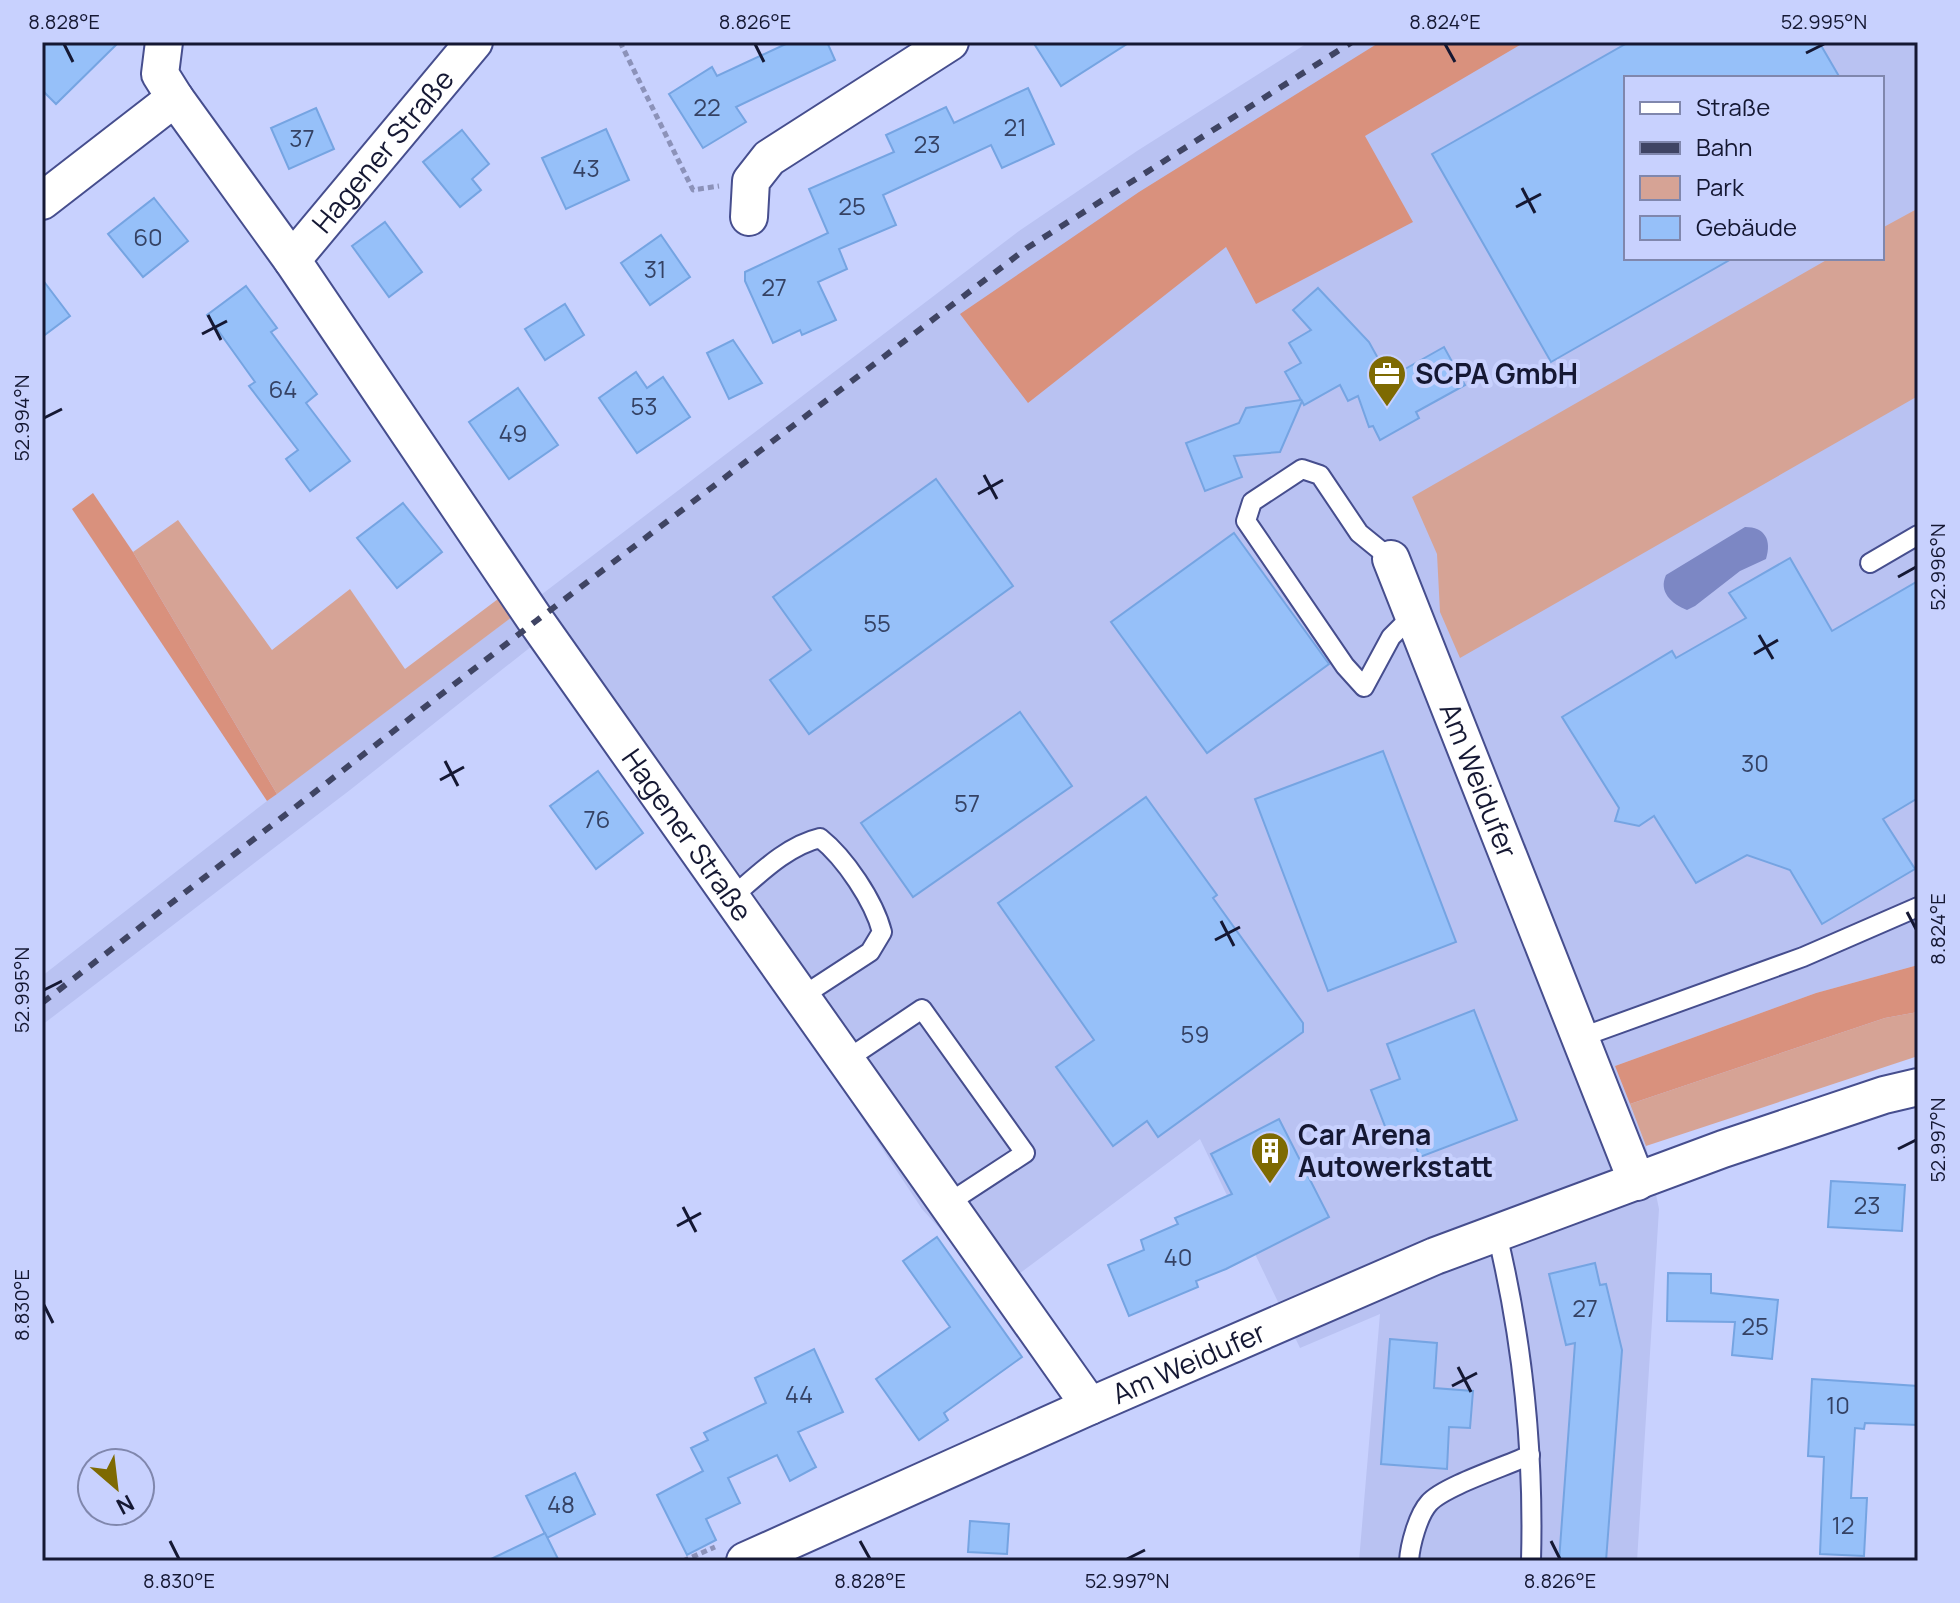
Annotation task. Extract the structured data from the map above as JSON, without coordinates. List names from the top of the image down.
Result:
{
  "streets": {
    "street": ["Hagener Straße", "Am Weidufer"]
  },
  "crossings": [
    ["Hagener Straße", "Am Weidufer"]
  ],
  "places": {
    "office": ["SCPA GmbH"],
    "building": ["Car Arena Autowerkstatt"]
  },
  "house_numbers": [
    "22",
    "21",
    "37",
    "23",
    "43",
    "25",
    "60",
    "31",
    "27",
    "64",
    "53",
    "49",
    "55",
    "30",
    "57",
    "76",
    "59",
    "23",
    "40",
    "27",
    "25",
    "44",
    "10",
    "48",
    "12"
  ],
  "legend": [
    "Straße",
    "Bahn",
    "Park",
    "Gebäude"
  ],
  "north": "bottom right",
  "coordinates": [
    "8.828°E",
    "8.826°E",
    "8.824°E",
    "52.995°N",
    "52.994°N",
    "52.996°N",
    "52.997°N",
    "8.830°E"
  ]
}
